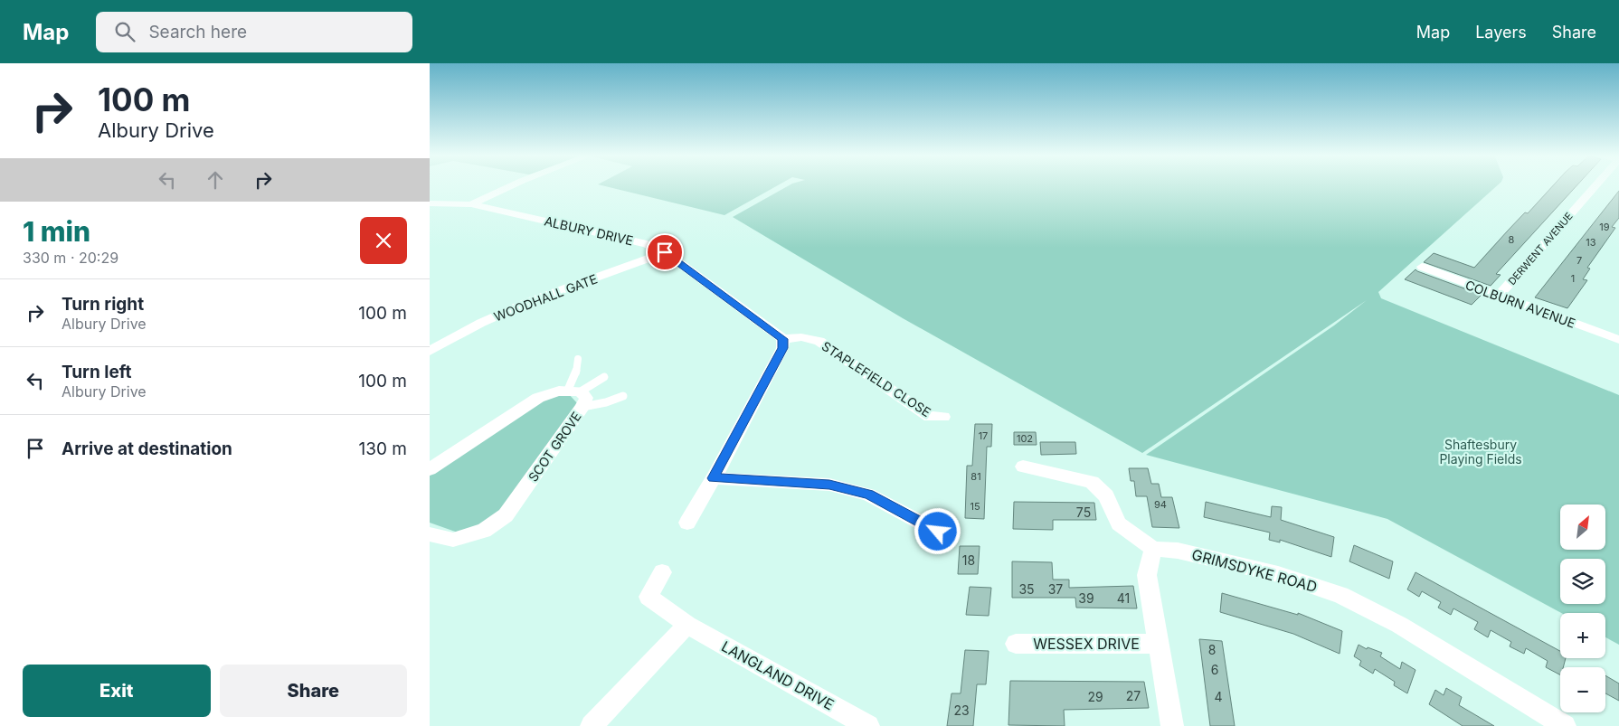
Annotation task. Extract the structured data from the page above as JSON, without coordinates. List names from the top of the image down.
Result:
{
  "streets": {
    "street": [
      "ALBURY DRIVE",
      "DERWENT AVENUE",
      "WOODHALL GATE",
      "COLBURN AVENUE",
      "STAPLEFIELD CLOSE",
      "SCOT GROVE",
      "GRIMSDYKE ROAD",
      "WESSEX DRIVE",
      "LANGLAND DRIVE"
    ]
  },
  "crossings": [
    ["ALBURY DRIVE", "WOODHALL GATE"],
    ["ALBURY DRIVE", "STAPLEFIELD CLOSE"],
    ["DERWENT AVENUE", "COLBURN AVENUE"],
    ["GRIMSDYKE ROAD", "WESSEX DRIVE"]
  ],
  "parks": ["Shaftesbury Playing Fields"],
  "house_numbers": [
    "19",
    "8",
    "13",
    "7",
    "1",
    "17",
    "102",
    "81",
    "94",
    "15",
    "75",
    "18",
    "35",
    "37",
    "39",
    "41",
    "8",
    "6",
    "27",
    "29",
    "4",
    "23"
  ],
  "north": "top right",
  "page": {
    "header": "Map",
    "search": "Search here",
    "nav": ["Map", "Layers", "Share"],
    "turn": ["100 m", "Albury Drive"],
    "heading": ["1 min", "330 m · 20:29"],
    "list": [
      {
        "name": "Turn right",
        "note": "Albury Drive",
        "value": "100 m"
      },
      {
        "name": "Turn left",
        "note": "Albury Drive",
        "value": "100 m"
      },
      {
        "name": "Arrive at destination",
        "value": "130 m"
      }
    ],
    "map_buttons": ["+", "−"],
    "buttons": ["Exit", "Share"]
  }
}
